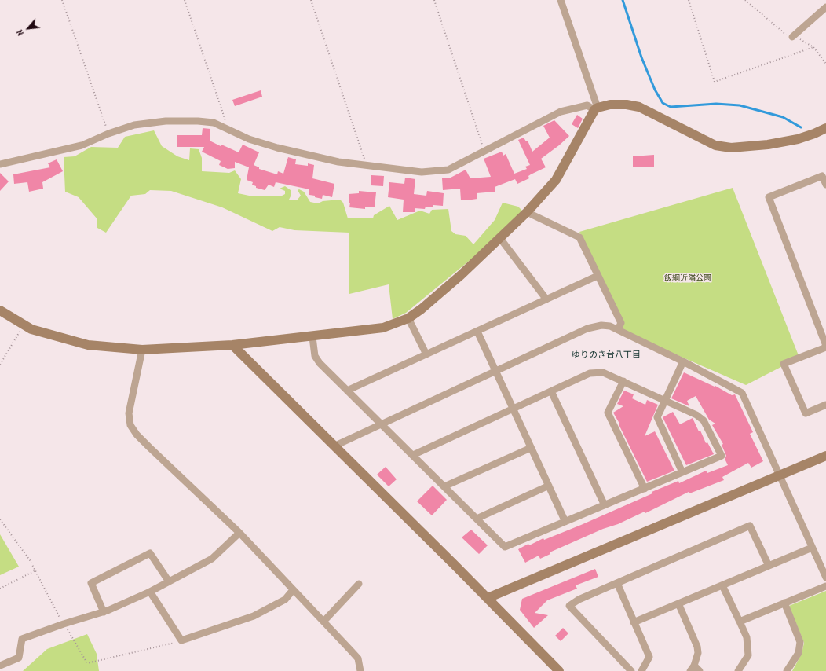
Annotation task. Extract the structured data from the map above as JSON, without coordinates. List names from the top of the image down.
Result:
{
  "districts": ["ゆりのき台八丁目"],
  "parks": ["飯綱近隣公園"],
  "north": "bottom left"
}
